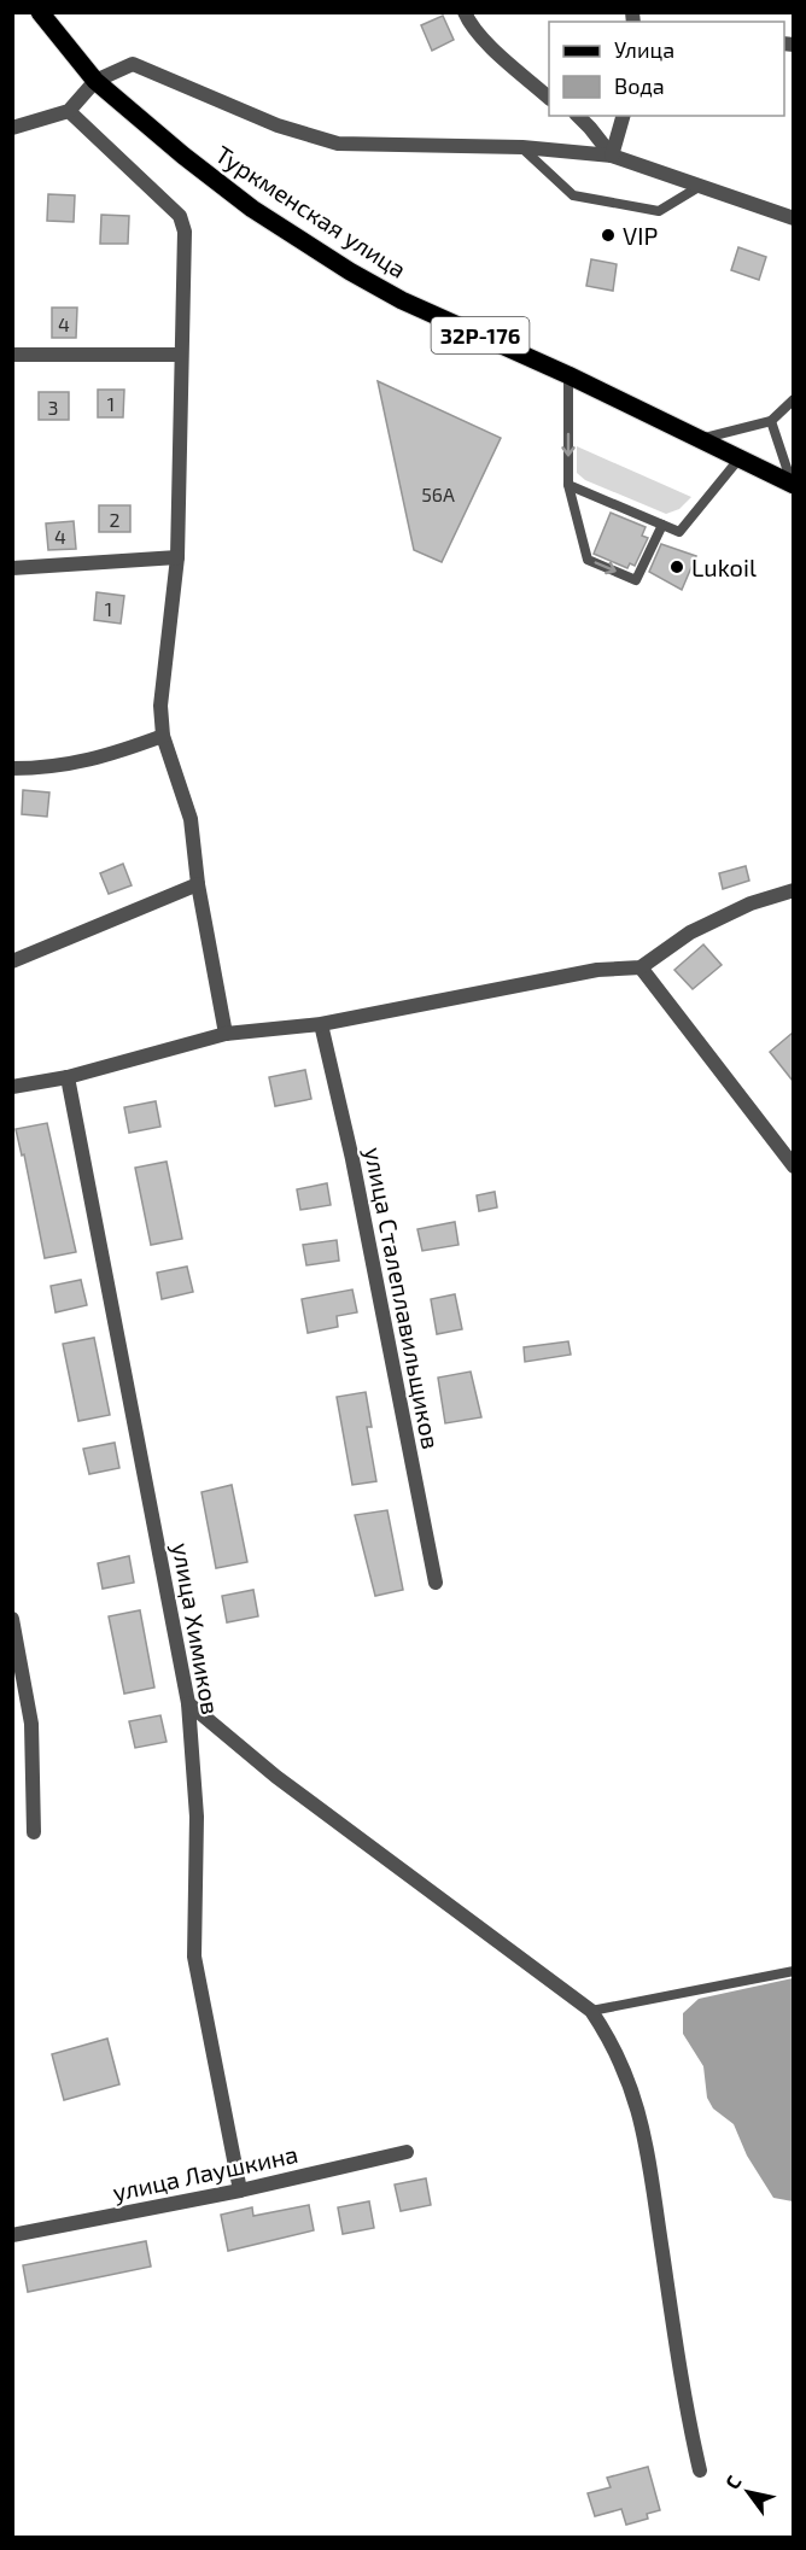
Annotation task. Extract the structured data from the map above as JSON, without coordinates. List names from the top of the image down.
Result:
{
  "streets": {
    "main road": ["Туркменская улица", "32Р-176"],
    "street": ["улица Сталеплавильщиков", "улица Химиков", "улица Лаушкина"]
  },
  "crossings": [
    ["улица Химиков", "улица Лаушкина"]
  ],
  "places": ["VIP", "Lukoil"],
  "house_numbers": [
    "4",
    "1",
    "3",
    "56А",
    "2",
    "4",
    "1"
  ],
  "legend": ["Улица", "Вода"],
  "north": "top left"
}
